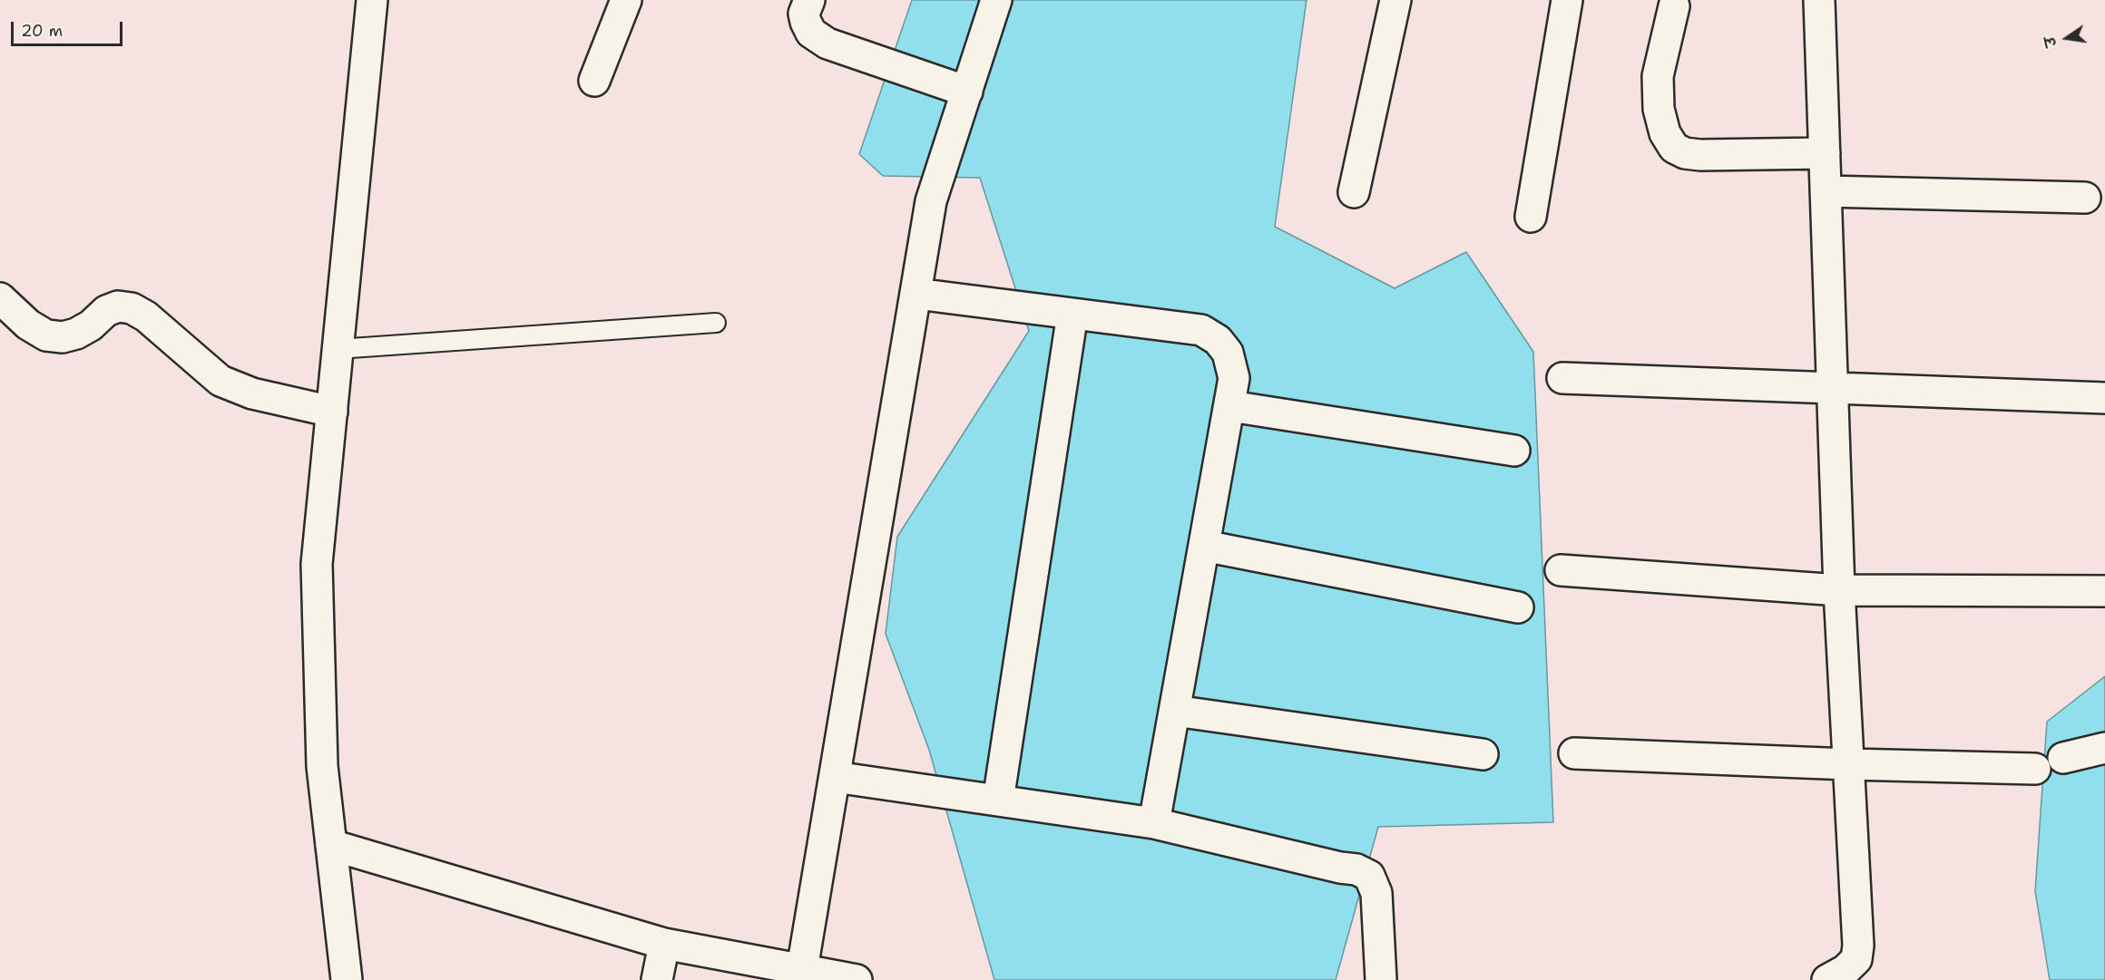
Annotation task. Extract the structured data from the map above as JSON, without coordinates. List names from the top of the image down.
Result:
{
  "scale_bar": "20 m",
  "north": "left"
}
